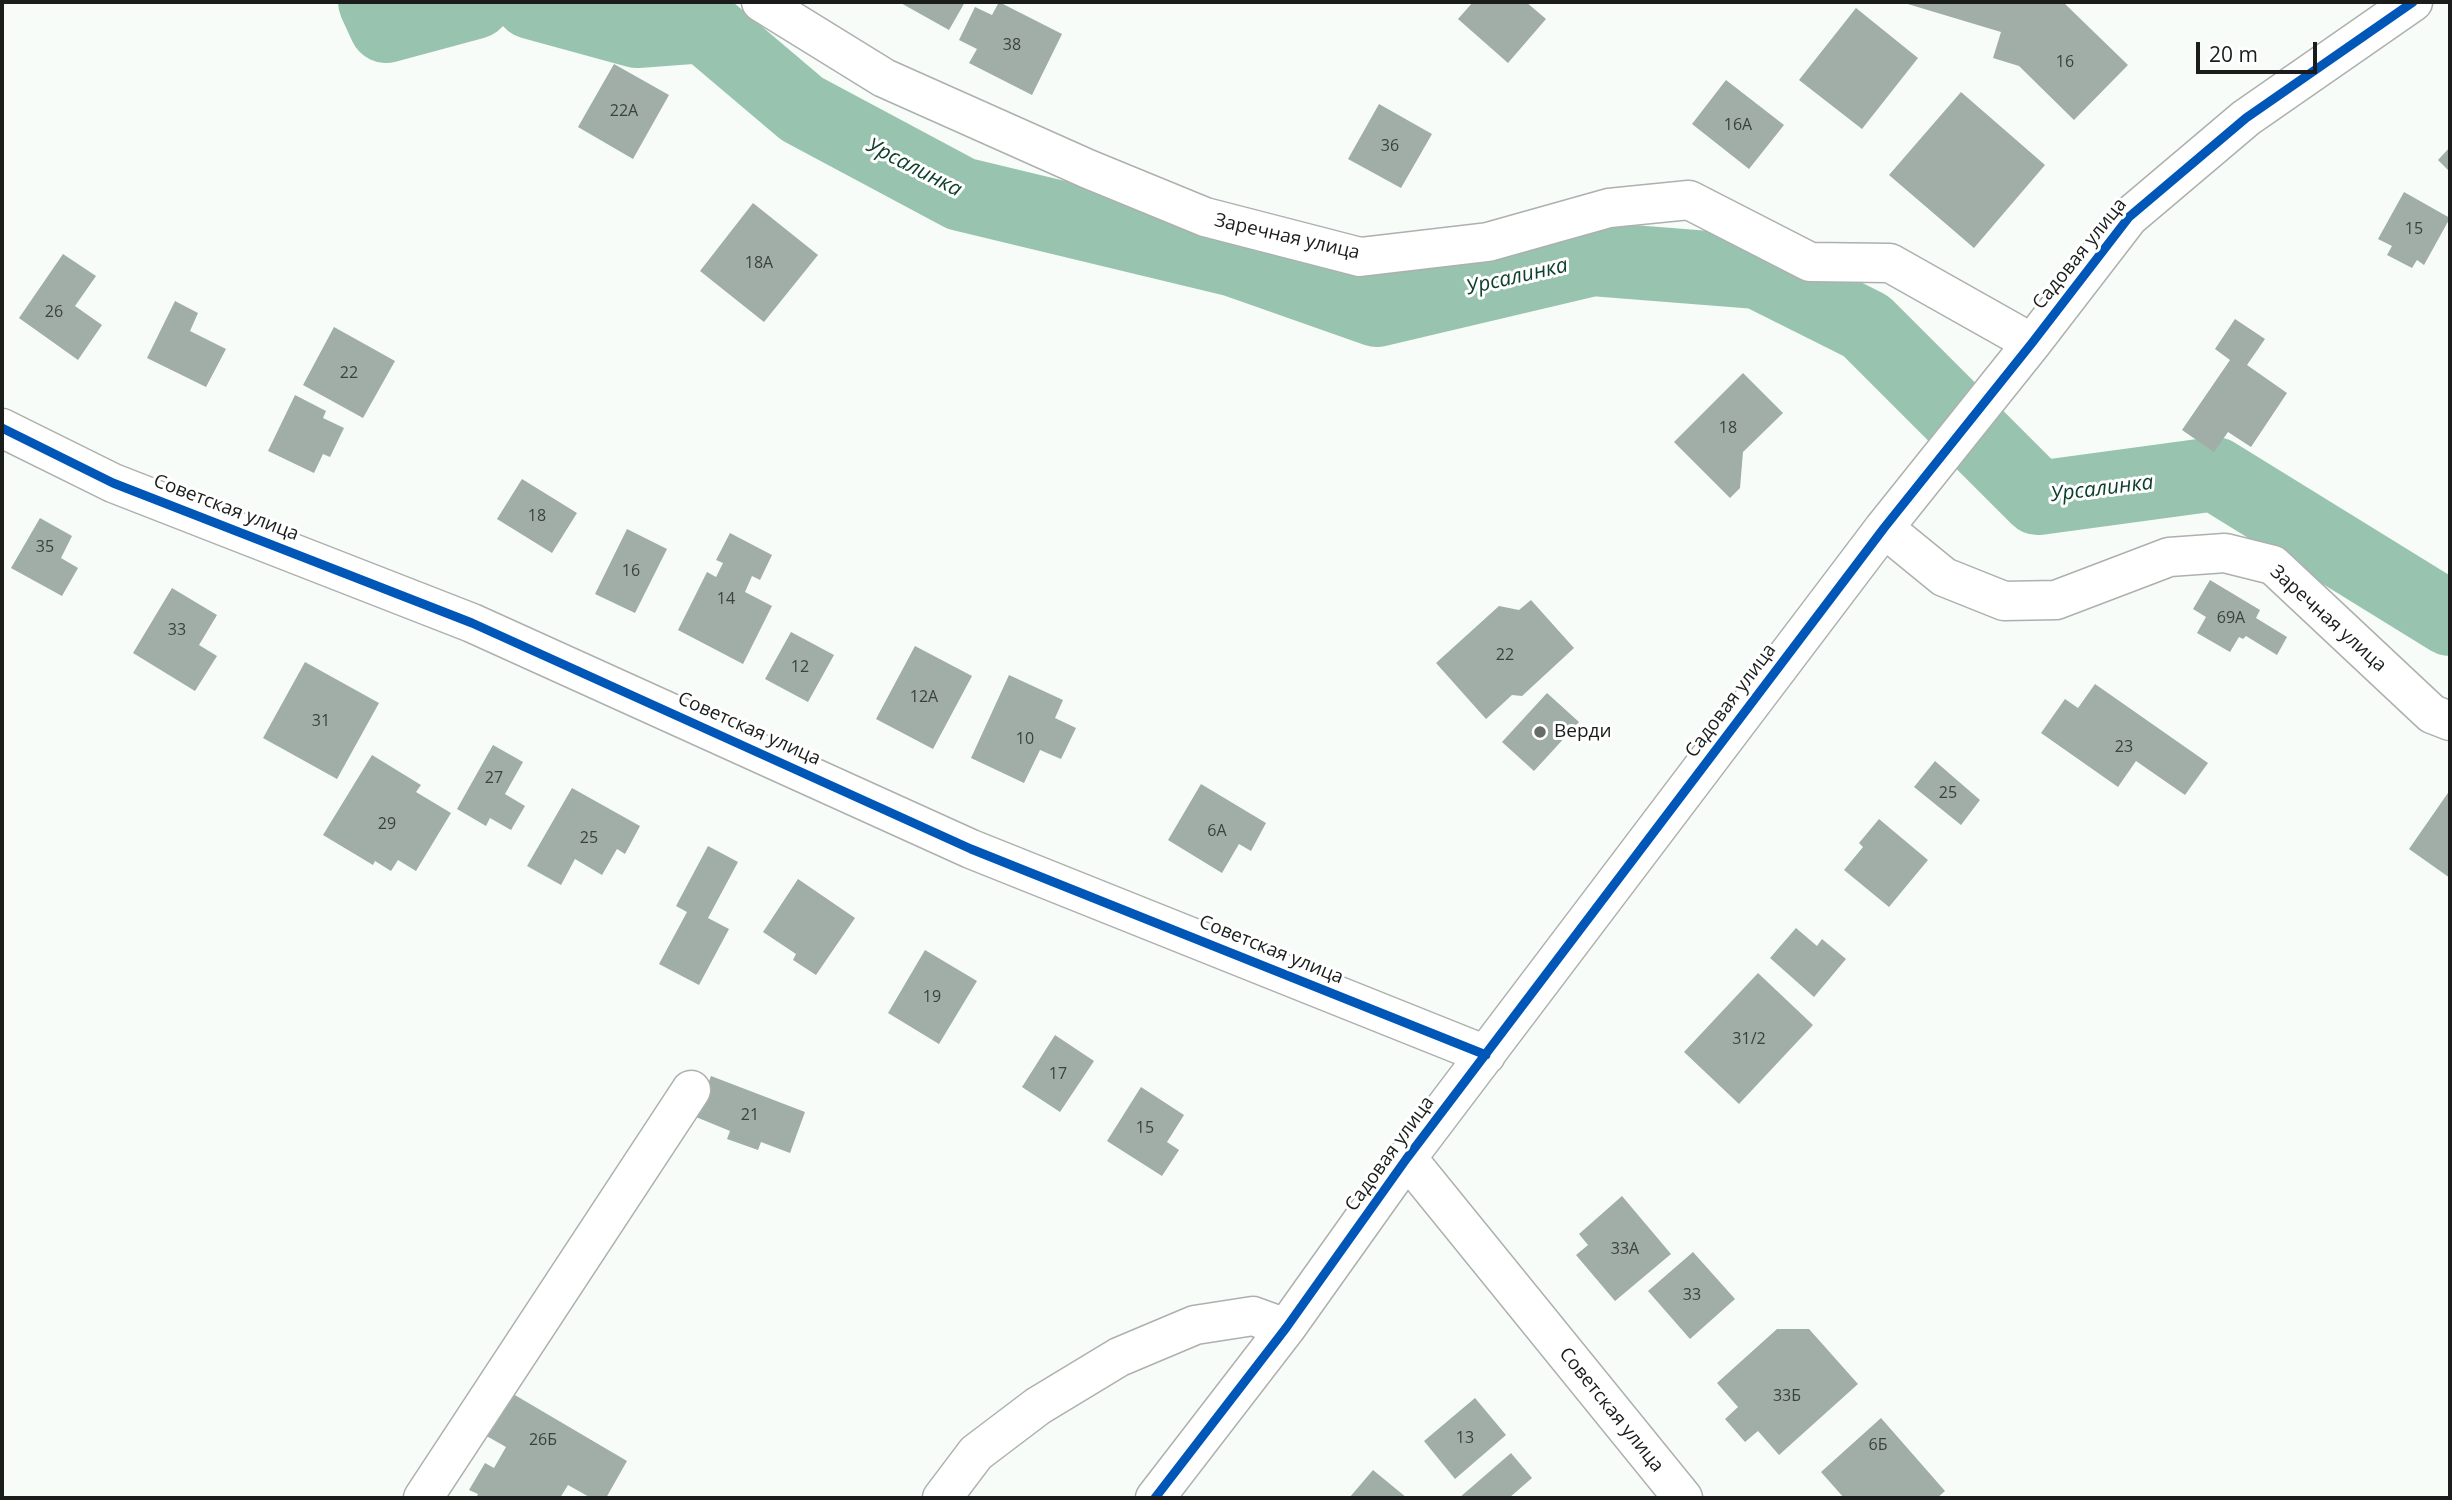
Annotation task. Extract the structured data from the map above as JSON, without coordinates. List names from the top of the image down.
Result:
{
  "streets": {
    "street": ["Заречная улица", "Садовая улица", "Советская улица"]
  },
  "crossings": [
    ["Заречная улица", "Садовая улица"],
    ["Садовая улица", "Советская улица"]
  ],
  "water": ["Урсалинка"],
  "places": ["Верди"],
  "house_numbers": [
    "38",
    "16",
    "22А",
    "16А",
    "36",
    "15",
    "18А",
    "26",
    "22",
    "18",
    "18",
    "35",
    "16",
    "14",
    "69А",
    "33",
    "22",
    "12",
    "12А",
    "31",
    "10",
    "23",
    "27",
    "25",
    "29",
    "6А",
    "25",
    "19",
    "31/2",
    "17",
    "21",
    "15",
    "33А",
    "33",
    "33Б",
    "13",
    "26Б",
    "6Б"
  ],
  "scale_bar": "20 m"
}
